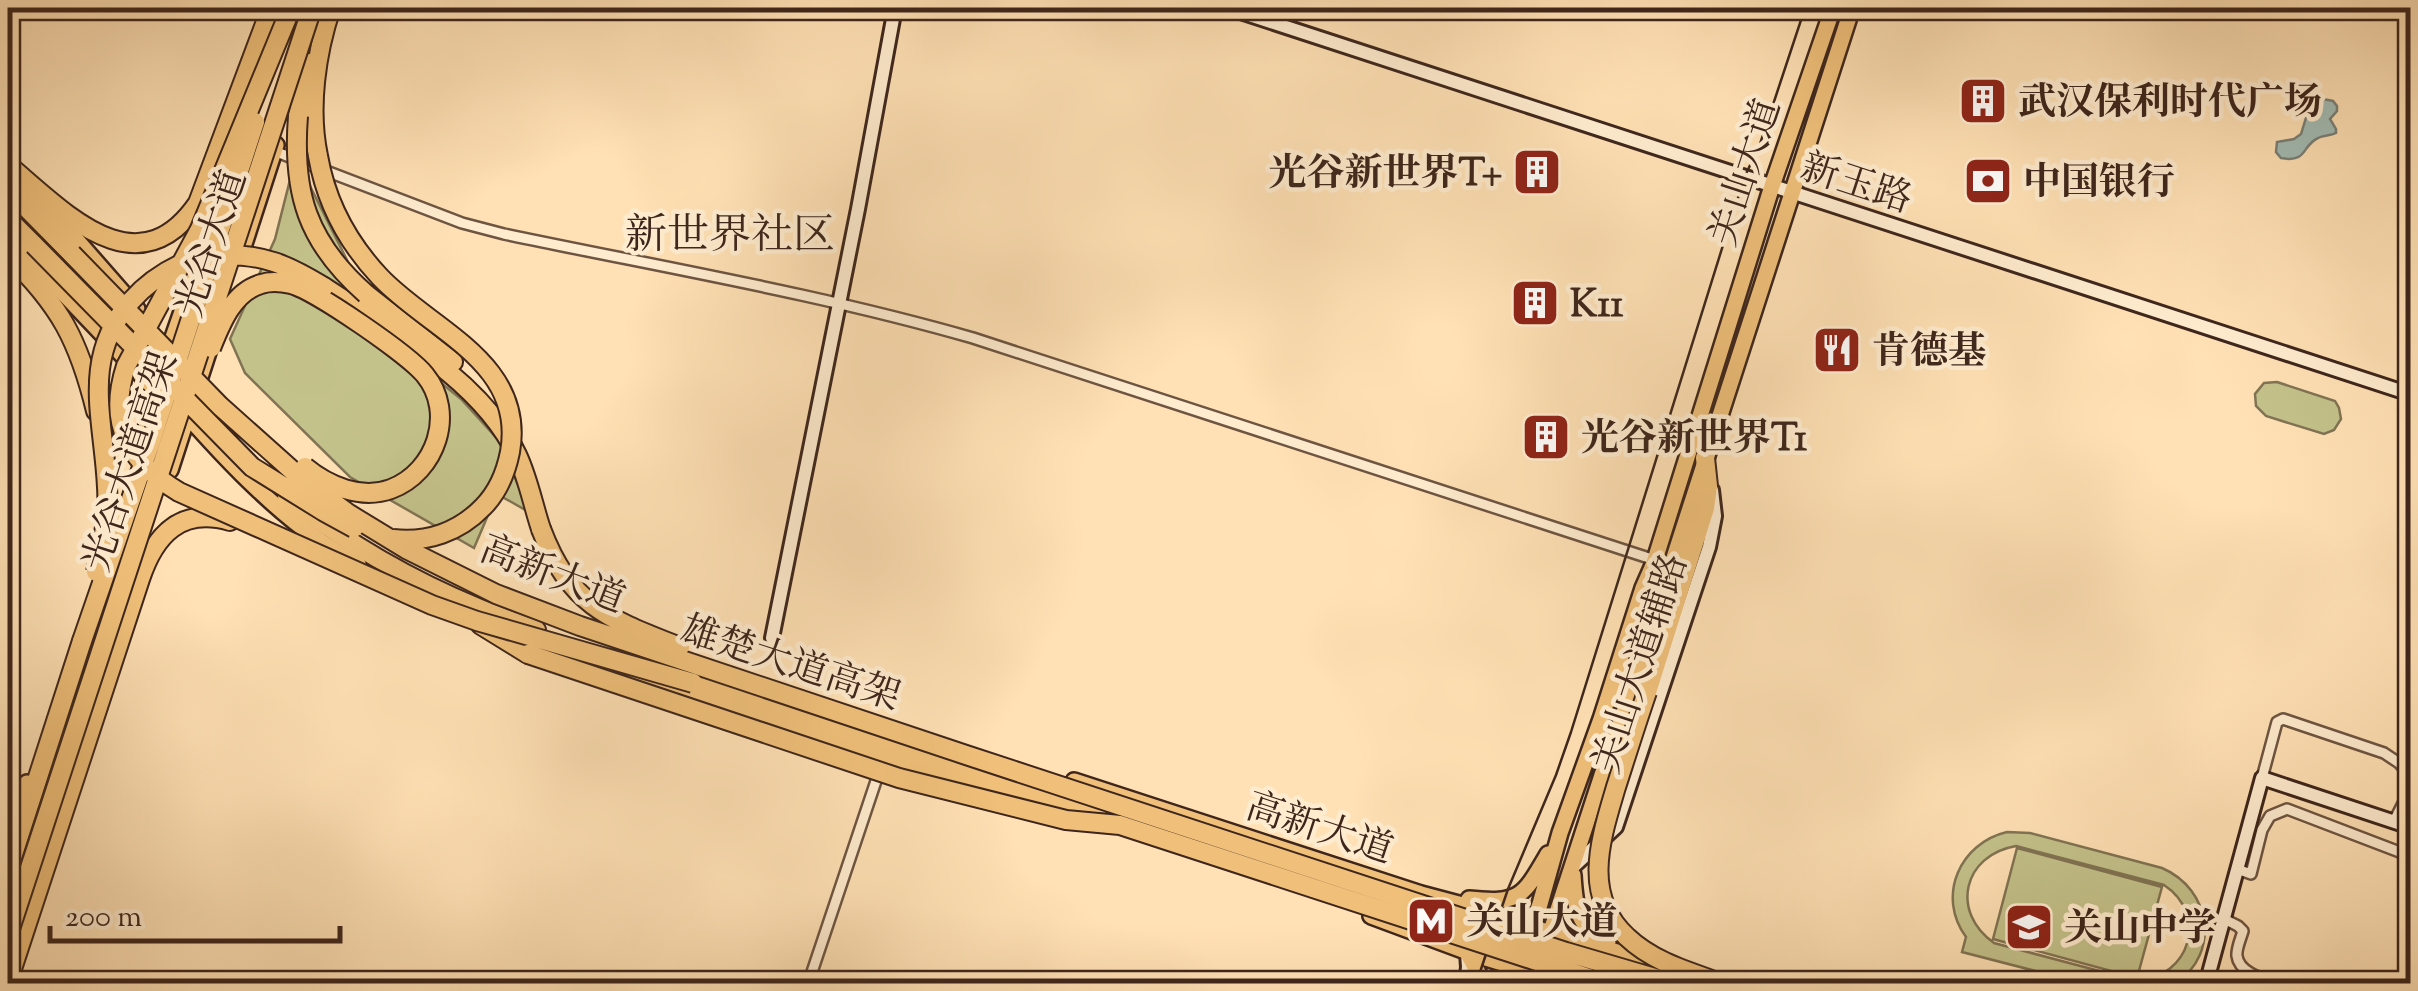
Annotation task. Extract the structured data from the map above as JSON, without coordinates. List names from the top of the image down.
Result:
{
  "streets": {
    "highway": ["光谷大道高架", "雄楚大道高架"],
    "main road": ["关山大道", "光谷大道", "高新大道"],
    "street": ["新玉路", "关山大道辅路"]
  },
  "crossings": [
    ["关山大道", "新玉路"],
    ["关山大道", "高新大道"],
    ["关山大道", "关山大道辅路"],
    ["光谷大道", "光谷大道高架"],
    ["光谷大道", "高新大道"]
  ],
  "districts": ["新世界社区"],
  "places": {
    "building": [
      "武汉保利时代广场",
      "光谷新世界T+",
      "K11",
      "光谷新世界T1"
    ],
    "bank": ["中国银行"],
    "restaurant": ["肯德基"],
    "metro station": ["关山大道"],
    "school or university": ["关山中学"]
  },
  "scale_bar": "200 m"
}
